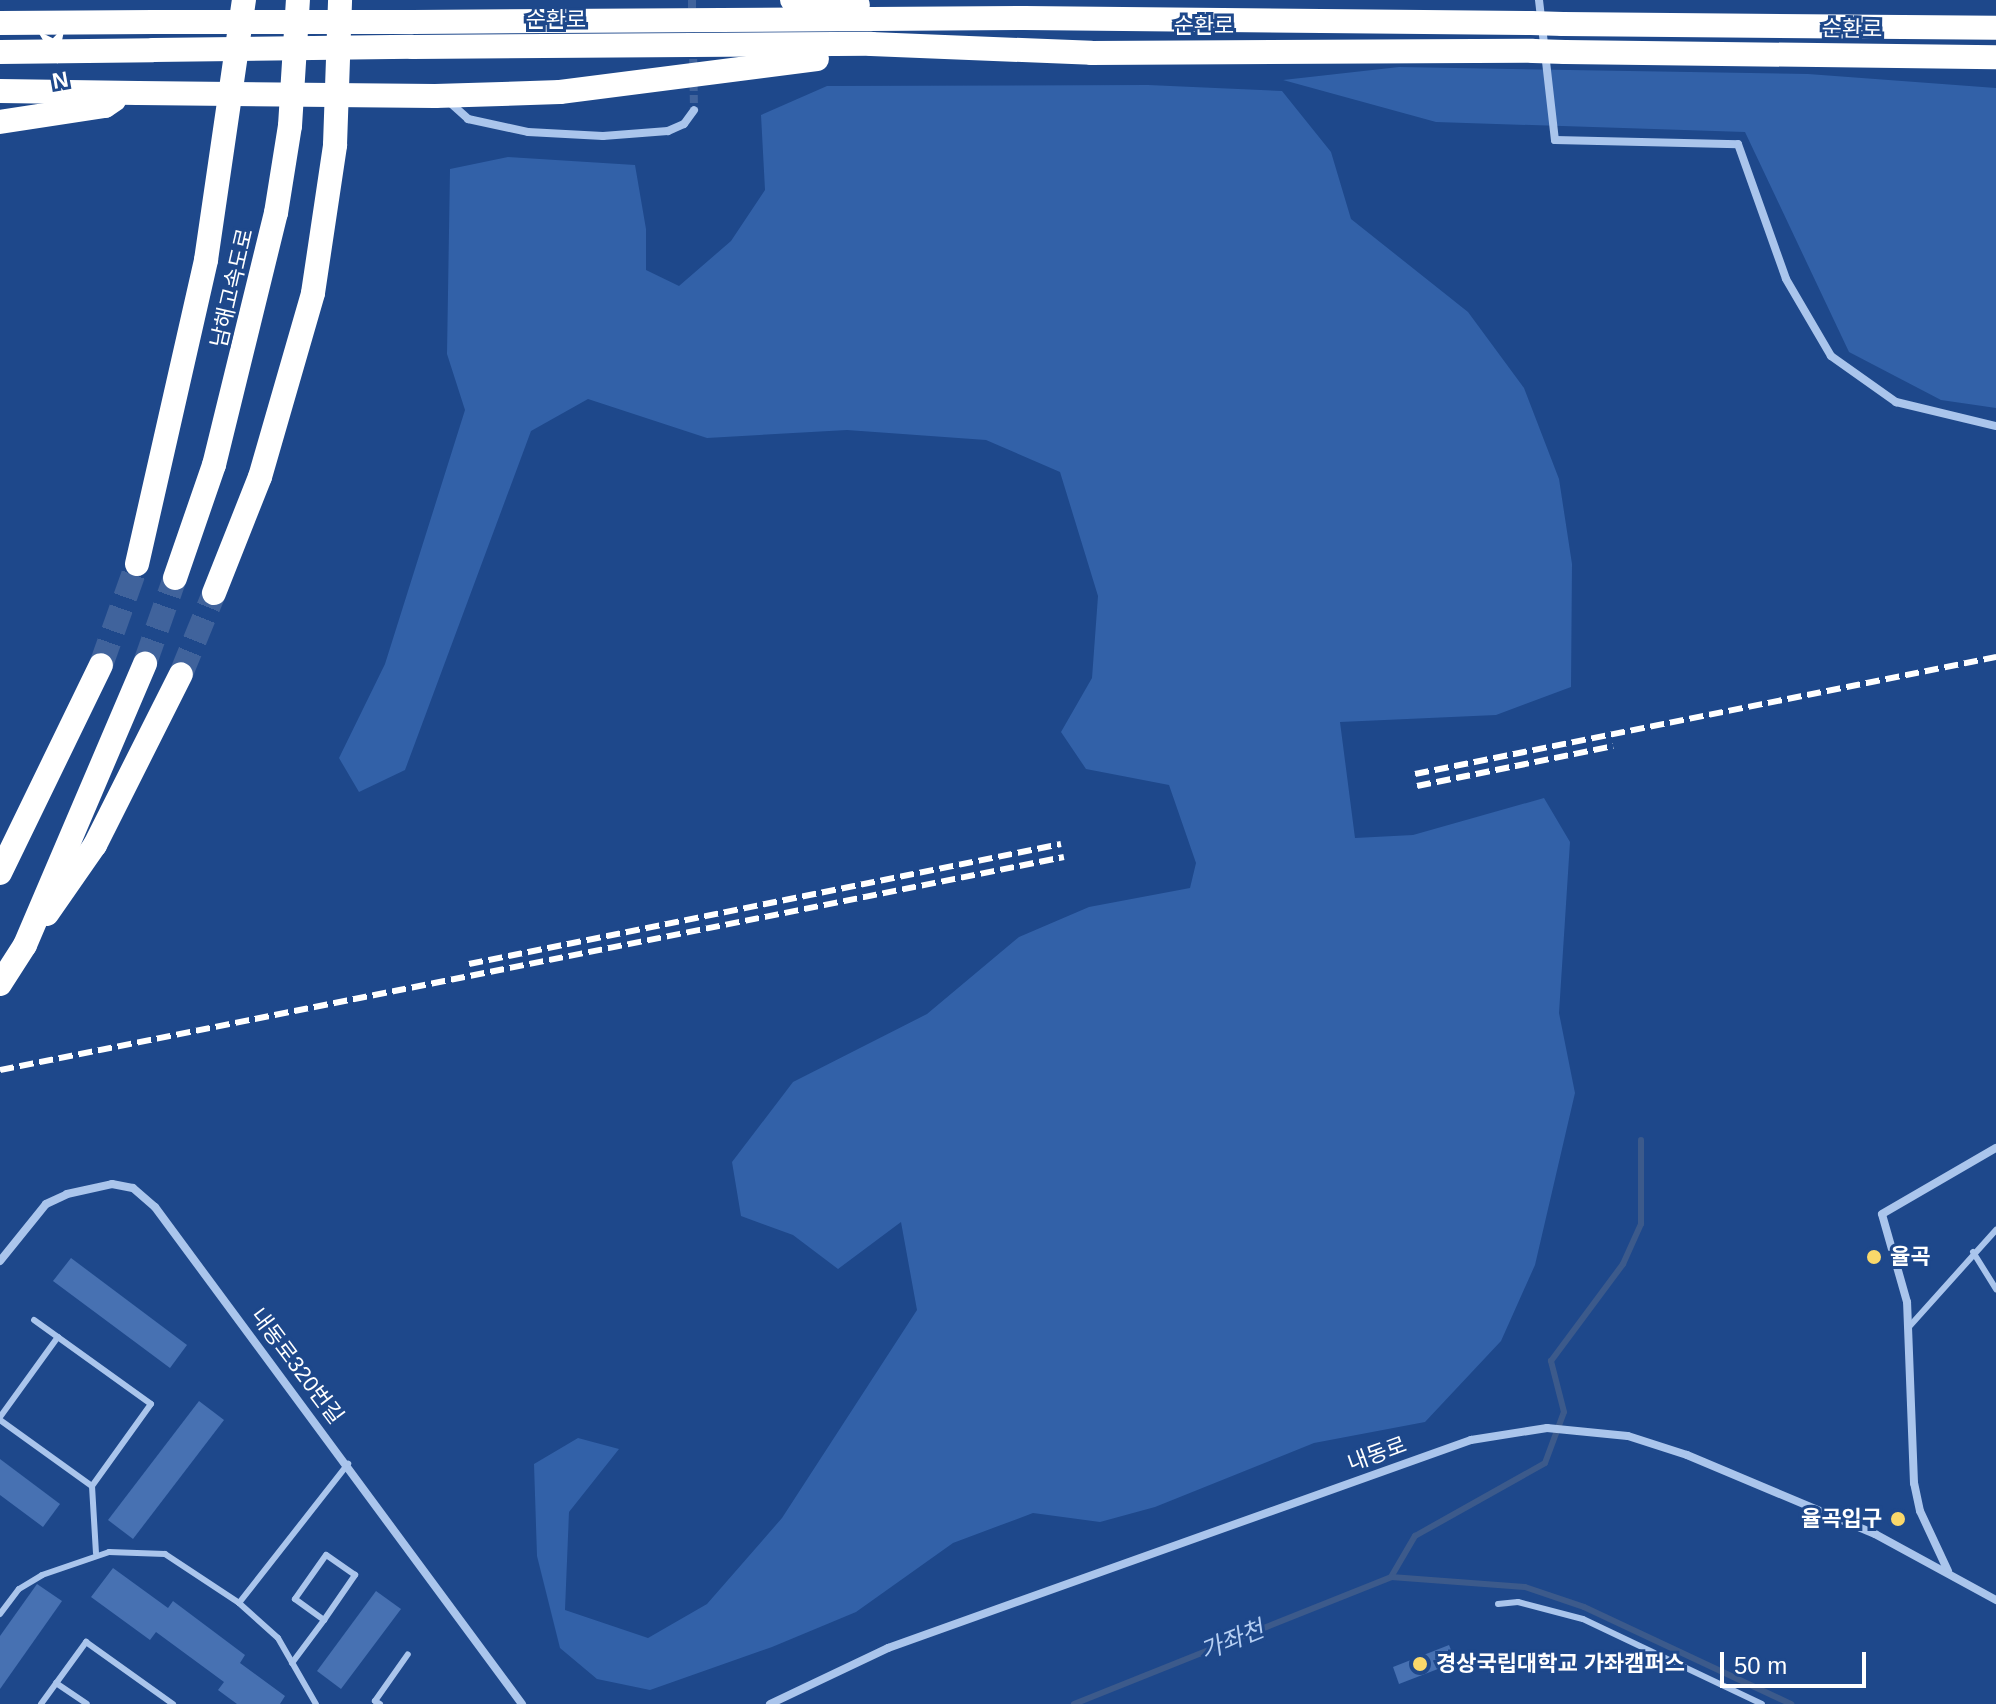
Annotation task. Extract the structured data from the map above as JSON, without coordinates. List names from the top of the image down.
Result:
{
  "streets": {
    "highway": ["순환로", "남해고속도로"],
    "street": ["내동로320번길", "내동로"]
  },
  "water": ["가좌천"],
  "places": ["율곡", "율곡입구", "경상국립대학교 가좌캠퍼스"],
  "scale_bar": "50 m",
  "north": "bottom"
}
